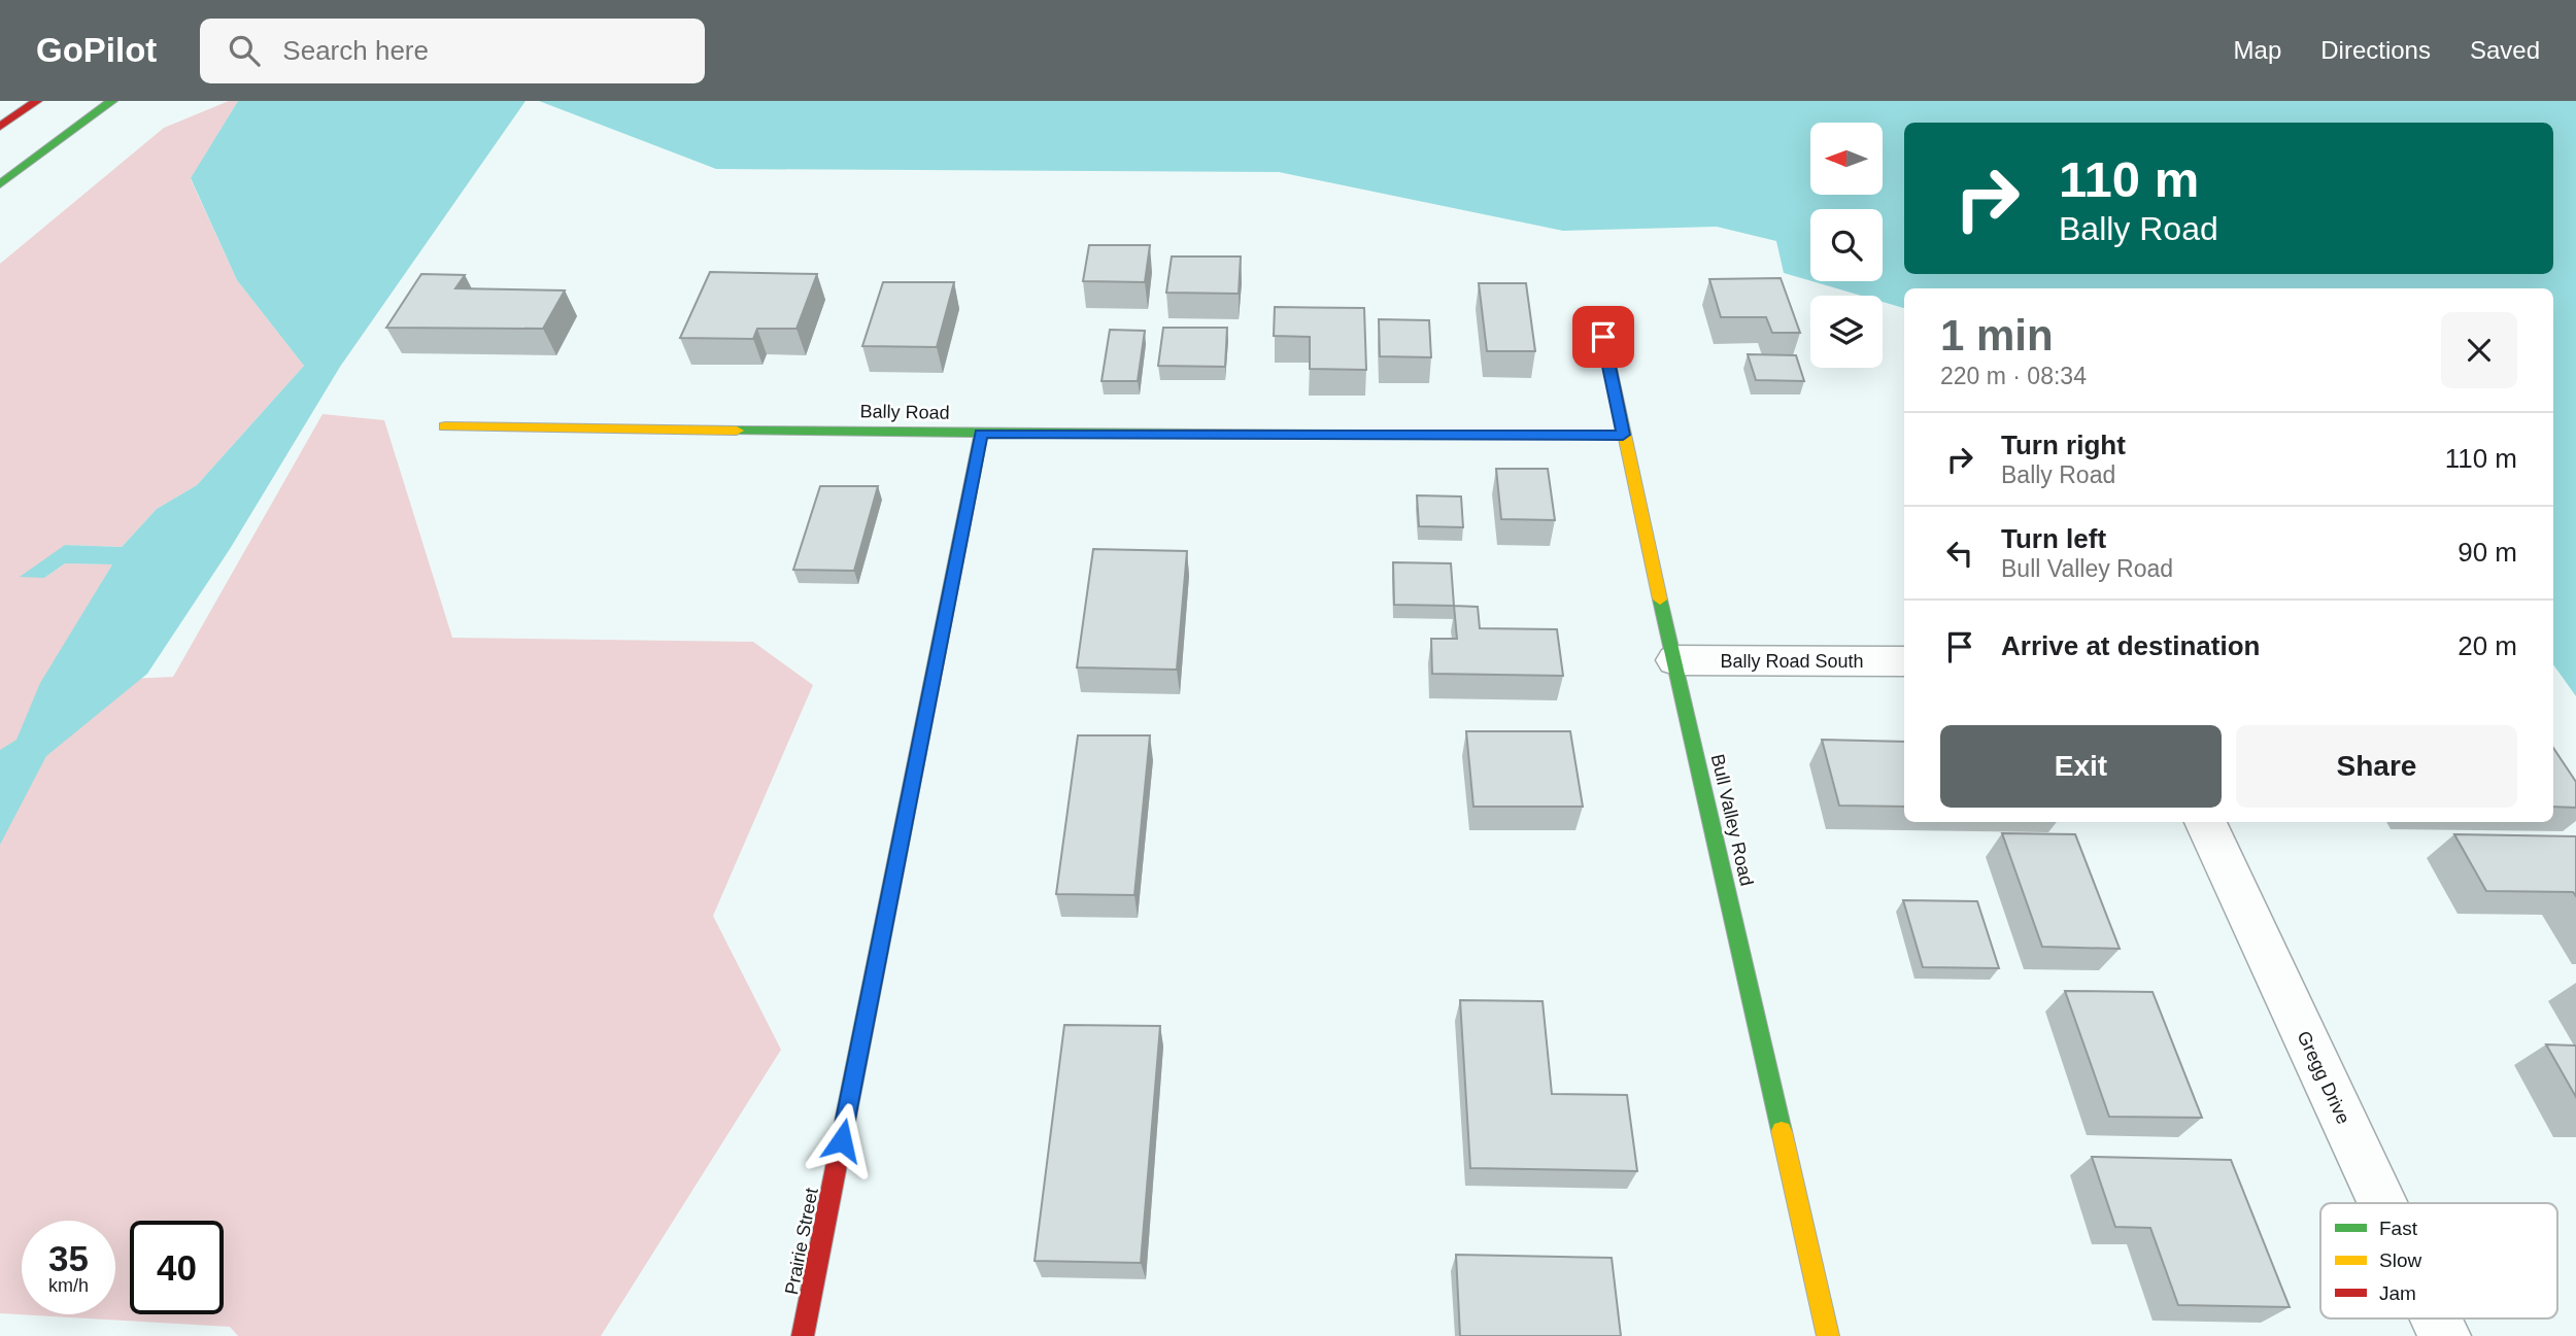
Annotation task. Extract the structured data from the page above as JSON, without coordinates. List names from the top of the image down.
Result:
{
  "streets": {
    "street": [
      "Bally Road",
      "Bally Road South",
      "Bull Valley Road",
      "Gregg Drive",
      "Prairie Street"
    ]
  },
  "crossings": [
    ["Bally Road", "Bull Valley Road"],
    ["Bally Road", "Prairie Street"],
    ["Bally Road South", "Bull Valley Road"]
  ],
  "legend": ["Fast", "Slow", "Jam"],
  "north": "left",
  "page": {
    "header": "GoPilot",
    "search": "Search here",
    "nav": ["Map", "Directions", "Saved"],
    "turn": ["110 m", "Bally Road"],
    "heading": ["1 min", "220 m · 08:34"],
    "list": [
      {
        "name": "Turn right",
        "note": "Bally Road",
        "value": "110 m"
      },
      {
        "name": "Turn left",
        "note": "Bull Valley Road",
        "value": "90 m"
      },
      {
        "name": "Arrive at destination",
        "value": "20 m"
      }
    ],
    "buttons": ["Exit", "Share"],
    "speed": "35 km/h",
    "limit": "40"
  }
}
